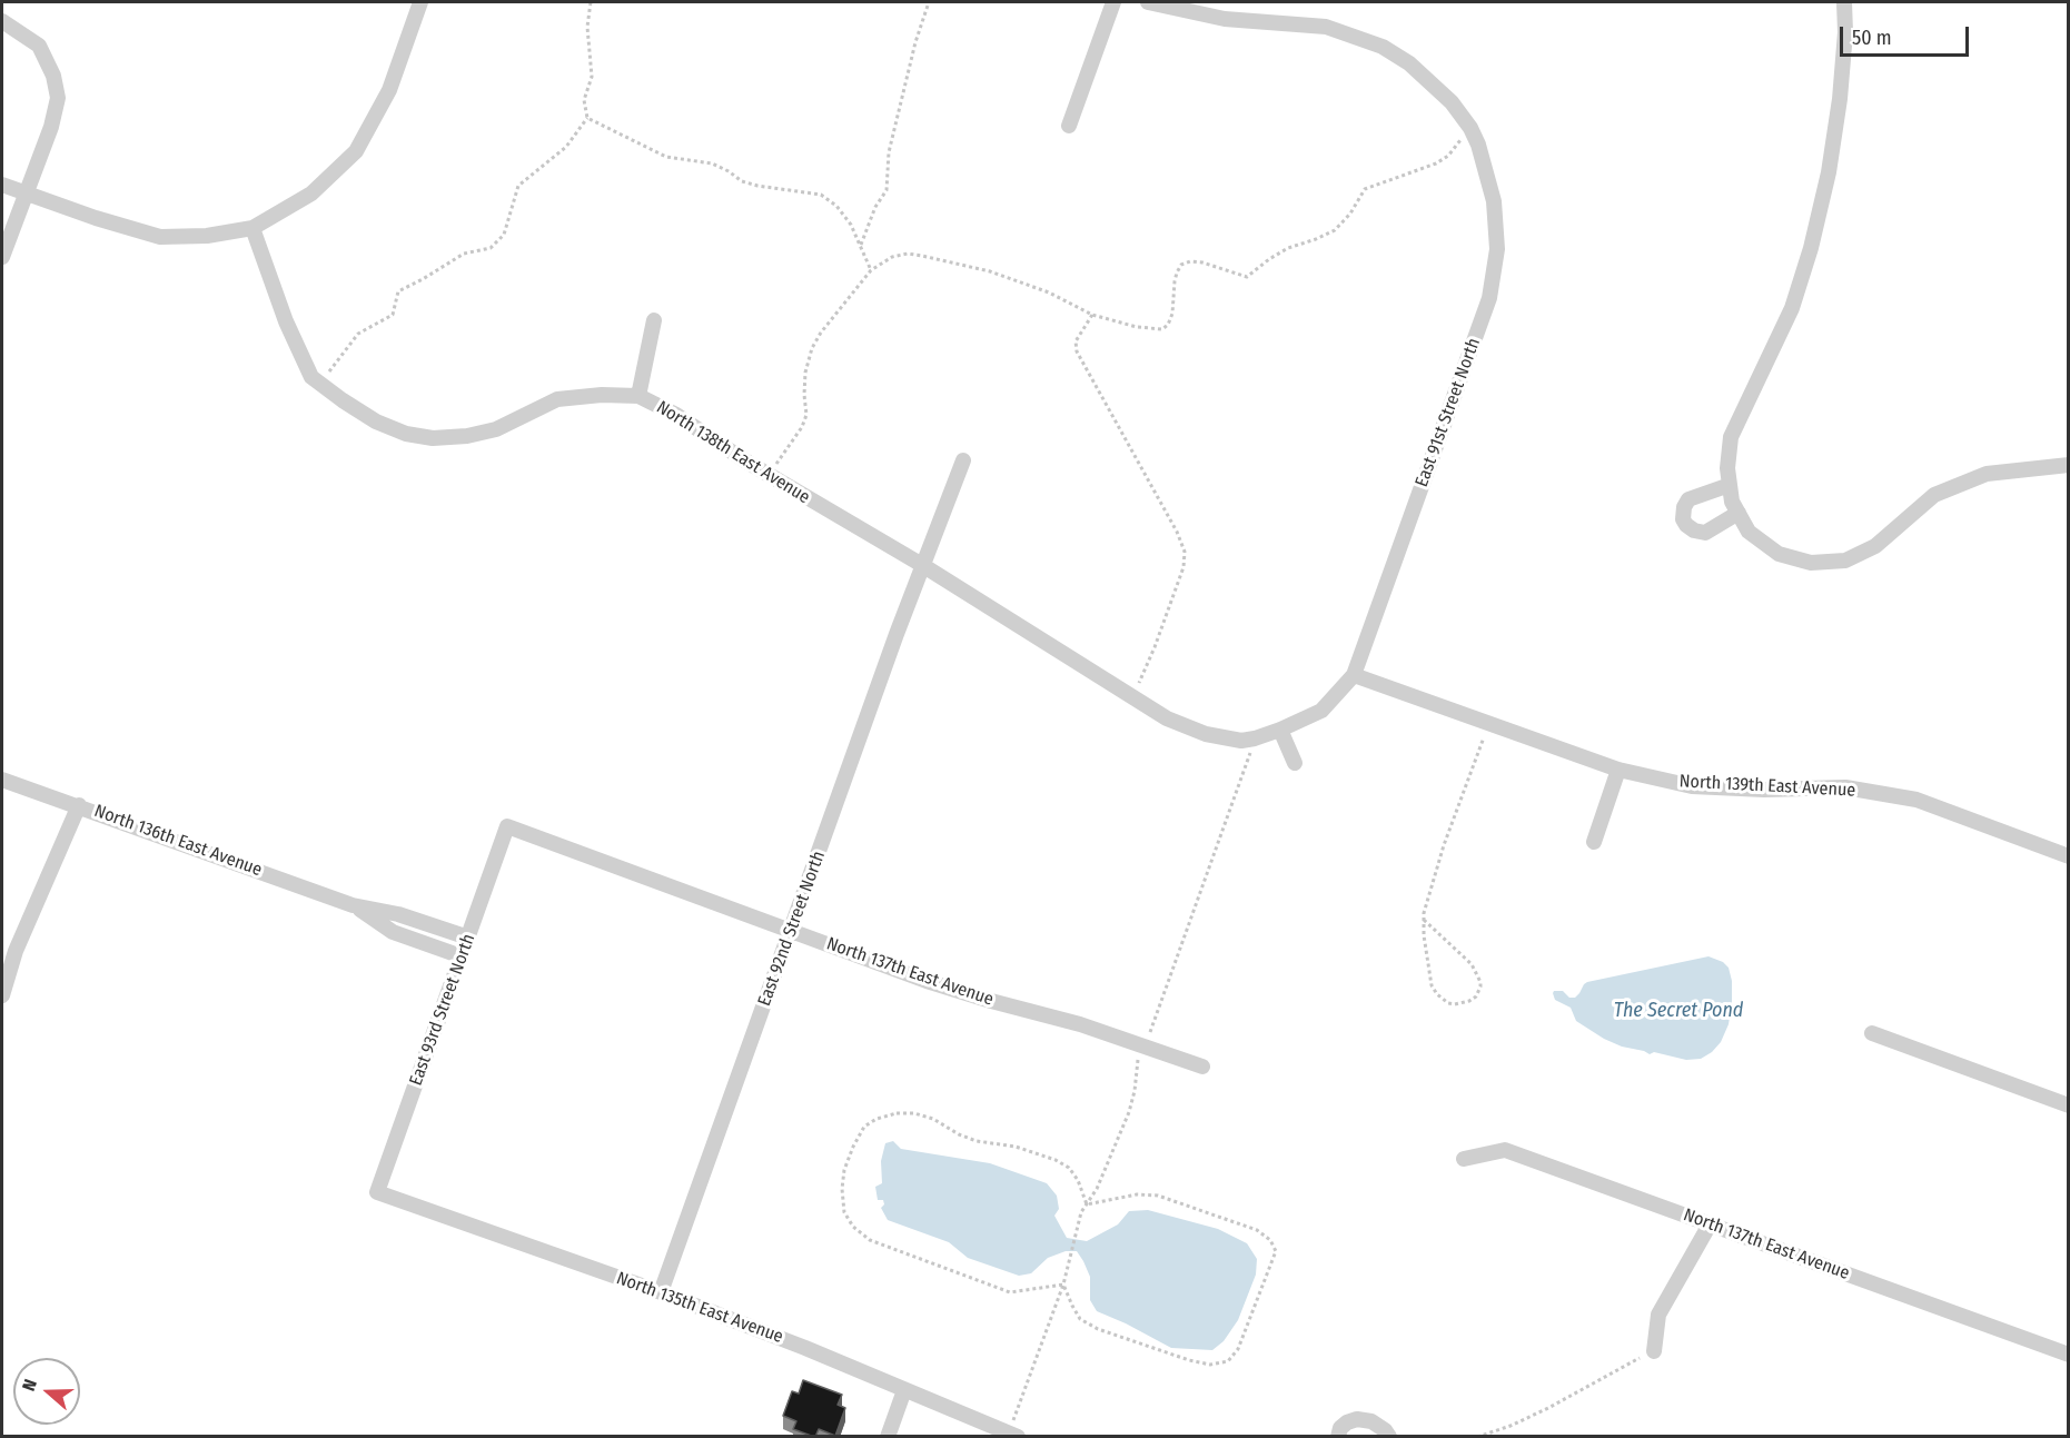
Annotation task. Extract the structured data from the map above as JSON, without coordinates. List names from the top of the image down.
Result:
{
  "streets": {
    "street": [
      "East 91st Street North",
      "North 138th East Avenue",
      "North 139th East Avenue",
      "North 136th East Avenue",
      "East 92nd Street North",
      "North 137th East Avenue",
      "East 93rd Street North",
      "North 135th East Avenue"
    ]
  },
  "crossings": [
    ["East 91st Street North", "North 138th East Avenue"],
    ["East 91st Street North", "North 139th East Avenue"],
    ["North 138th East Avenue", "North 139th East Avenue"],
    ["North 138th East Avenue", "East 92nd Street North"],
    ["North 136th East Avenue", "East 93rd Street North"],
    ["East 92nd Street North", "North 137th East Avenue"],
    ["East 92nd Street North", "North 135th East Avenue"],
    ["North 137th East Avenue", "East 93rd Street North"],
    ["East 93rd Street North", "North 135th East Avenue"]
  ],
  "water": ["The Secret Pond"],
  "scale_bar": "50 m",
  "north": "left"
}
